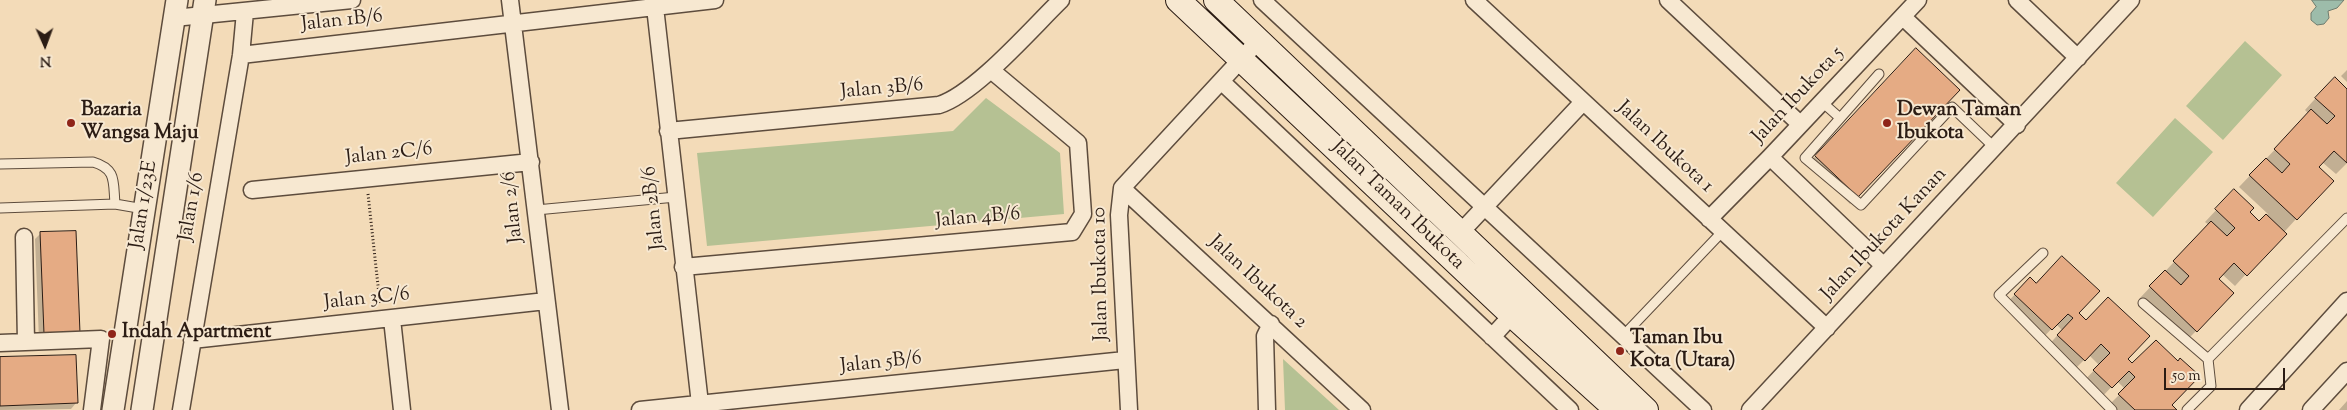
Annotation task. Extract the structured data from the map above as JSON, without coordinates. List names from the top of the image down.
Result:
{
  "streets": {
    "main road": ["Jalan Taman Ibukota"],
    "street": [
      "Jalan 1B/6",
      "Jalan 3B/6",
      "Jalan Ibukota 5",
      "Jalan Ibukota 1",
      "Jalan 2C/6",
      "Jalan 1/23E",
      "Jalan 1/6",
      "Jalan 2/6",
      "Jalan 2B/6",
      "Jalan 4B/6",
      "Jalan Ibukota Kanan",
      "Jalan Ibukota 10",
      "Jalan Ibukota 2",
      "Jalan 3C/6",
      "Jalan 5B/6"
    ]
  },
  "crossings": [
    ["Jalan 1B/6", "Jalan 1/6"],
    ["Jalan 1B/6", "Jalan 2/6"],
    ["Jalan 1B/6", "Jalan 2B/6"],
    ["Jalan 3B/6", "Jalan 2B/6"],
    ["Jalan 3B/6", "Jalan 4B/6"],
    ["Jalan Ibukota 5", "Jalan Ibukota 1"],
    ["Jalan Ibukota 1", "Jalan Ibukota Kanan"],
    ["Jalan 2C/6", "Jalan 2/6"],
    ["Jalan Taman Ibukota", "Jalan Ibukota 10"],
    ["Jalan 1/6", "Jalan 3C/6"],
    ["Jalan 2/6", "Jalan 3C/6"],
    ["Jalan 2B/6", "Jalan 4B/6"],
    ["Jalan 2B/6", "Jalan 5B/6"],
    ["Jalan Ibukota 10", "Jalan Ibukota 2"],
    ["Jalan Ibukota 10", "Jalan 5B/6"]
  ],
  "places": [
    "Bazaria Wangsa Maju",
    "Dewan Taman Ibukota",
    "Indah Apartment",
    "Taman Ibu Kota (Utara)"
  ],
  "scale_bar": "50 m",
  "north": "bottom"
}
